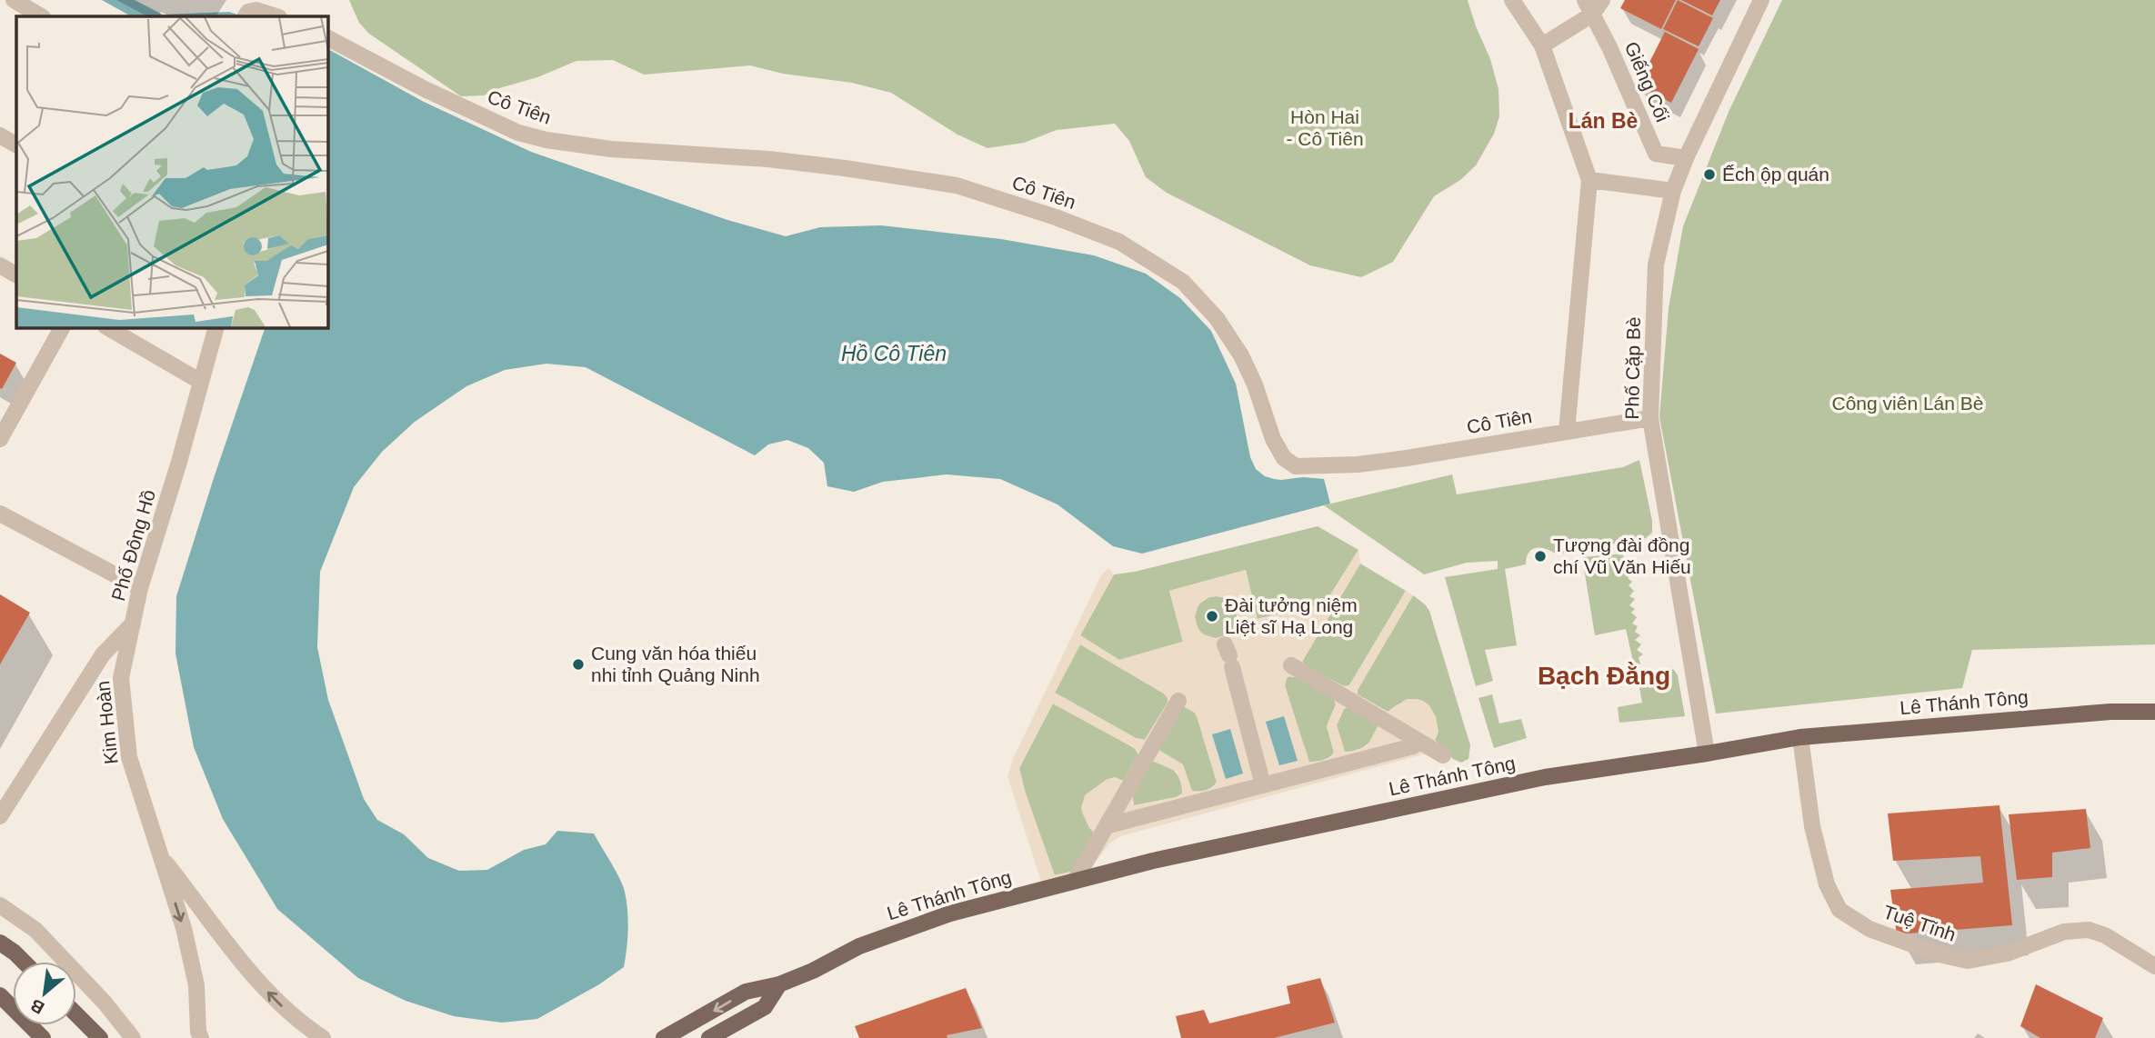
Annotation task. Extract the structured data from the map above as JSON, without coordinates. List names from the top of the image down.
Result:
{
  "streets": {
    "main road": ["Lê Thánh Tông"],
    "street": [
      "Giếng Cối",
      "Cô Tiên",
      "Phố Cặp Bè",
      "Phố Đông Hồ",
      "Kim Hoàn",
      "Tuệ Tĩnh"
    ]
  },
  "crossings": [
    ["Giếng Cối", "Phố Cặp Bè"],
    ["Cô Tiên", "Phố Cặp Bè"],
    ["Phố Cặp Bè", "Lê Thánh Tông"],
    ["Phố Đông Hồ", "Kim Hoàn"],
    ["Lê Thánh Tông", "Tuệ Tĩnh"]
  ],
  "one_way": ["Kim Hoàn"],
  "districts": ["Lán Bè", "Bạch Đằng"],
  "water": ["Hồ Cô Tiên"],
  "parks": ["Hòn Hai - Cô Tiên", "Công viên Lán Bè"],
  "places": [
    "Ếch ộp quán",
    "Tượng đài đồng chí Vũ Văn Hiếu",
    "Đài tưởng niệm Liệt sĩ Hạ Long",
    "Cung văn hóa thiếu nhi tỉnh Quảng Ninh"
  ],
  "north": "bottom left"
}
